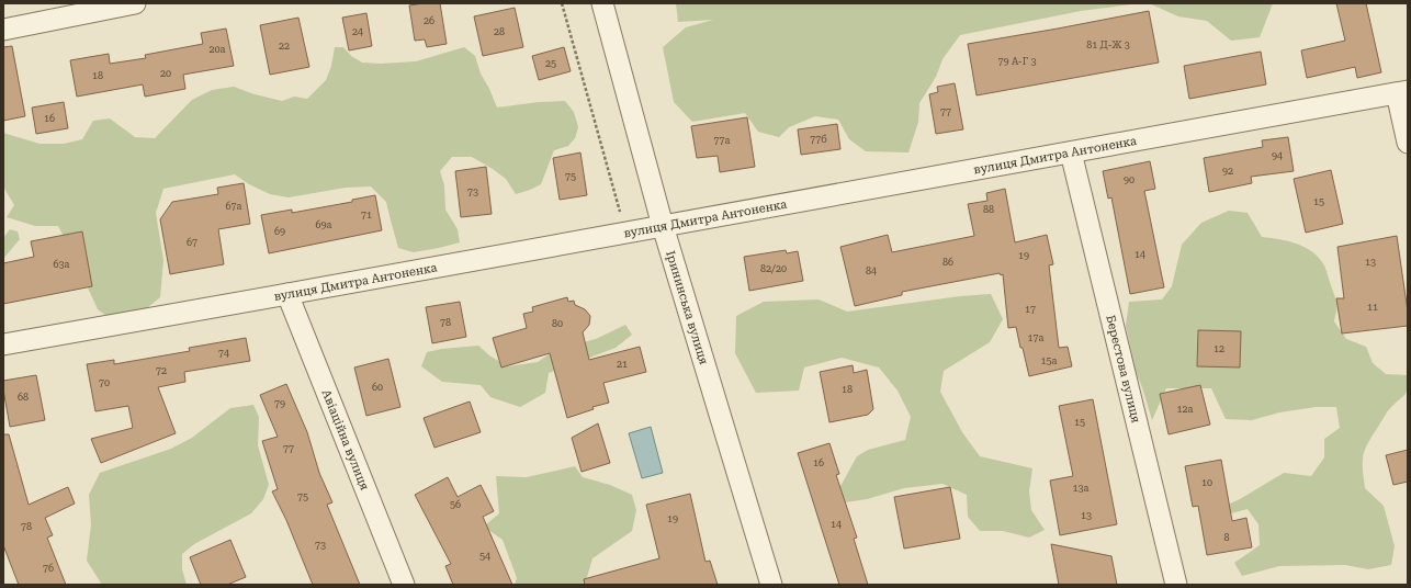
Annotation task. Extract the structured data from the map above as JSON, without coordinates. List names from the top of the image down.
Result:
{
  "streets": {
    "street": [
      "вулиця Дмитра Антоненка",
      "Ірининська вулиця",
      "Берестова вулиця",
      "Авіаційна вулиця"
    ]
  },
  "crossings": [
    ["вулиця Дмитра Антоненка", "Ірининська вулиця"],
    ["вулиця Дмитра Антоненка", "Берестова вулиця"],
    ["вулиця Дмитра Антоненка", "Авіаційна вулиця"]
  ],
  "house_numbers": [
    "26",
    "24",
    "28",
    "81 Д-Ж 3",
    "22",
    "20а",
    "79 А-Г 3",
    "25",
    "20",
    "18",
    "77",
    "16",
    "77б",
    "77а",
    "94",
    "92",
    "75",
    "90",
    "73",
    "15",
    "67а",
    "88",
    "71",
    "69а",
    "69",
    "67",
    "14",
    "19",
    "86",
    "13",
    "63а",
    "82/20",
    "84",
    "11",
    "17",
    "78",
    "80",
    "17а",
    "12",
    "74",
    "15а",
    "21",
    "72",
    "70",
    "60",
    "18",
    "68",
    "79",
    "12а",
    "15",
    "77",
    "16",
    "10",
    "13а",
    "75",
    "56",
    "13",
    "19",
    "14",
    "78",
    "8",
    "73",
    "54",
    "76"
  ]
}
